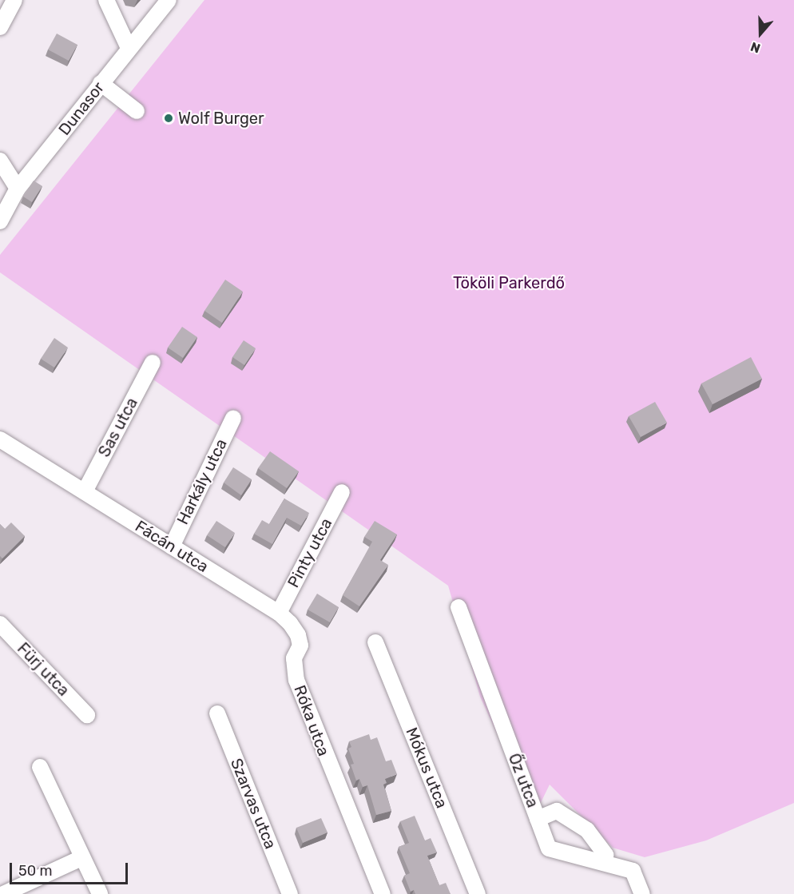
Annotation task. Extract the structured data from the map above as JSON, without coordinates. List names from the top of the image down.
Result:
{
  "streets": {
    "street": [
      "Dunasor",
      "Sas utca",
      "Harkály utca",
      "Fácán utca",
      "Pinty utca",
      "Fürj utca",
      "Róka utca",
      "Mókus utca",
      "Őz utca",
      "Szarvas utca"
    ]
  },
  "crossings": [
    ["Sas utca", "Fácán utca"],
    ["Harkály utca", "Fácán utca"],
    ["Fácán utca", "Pinty utca"],
    ["Fácán utca", "Róka utca"]
  ],
  "parks": ["Tököli Parkerdő"],
  "places": ["Wolf Burger"],
  "scale_bar": "50 m",
  "north": "bottom"
}
